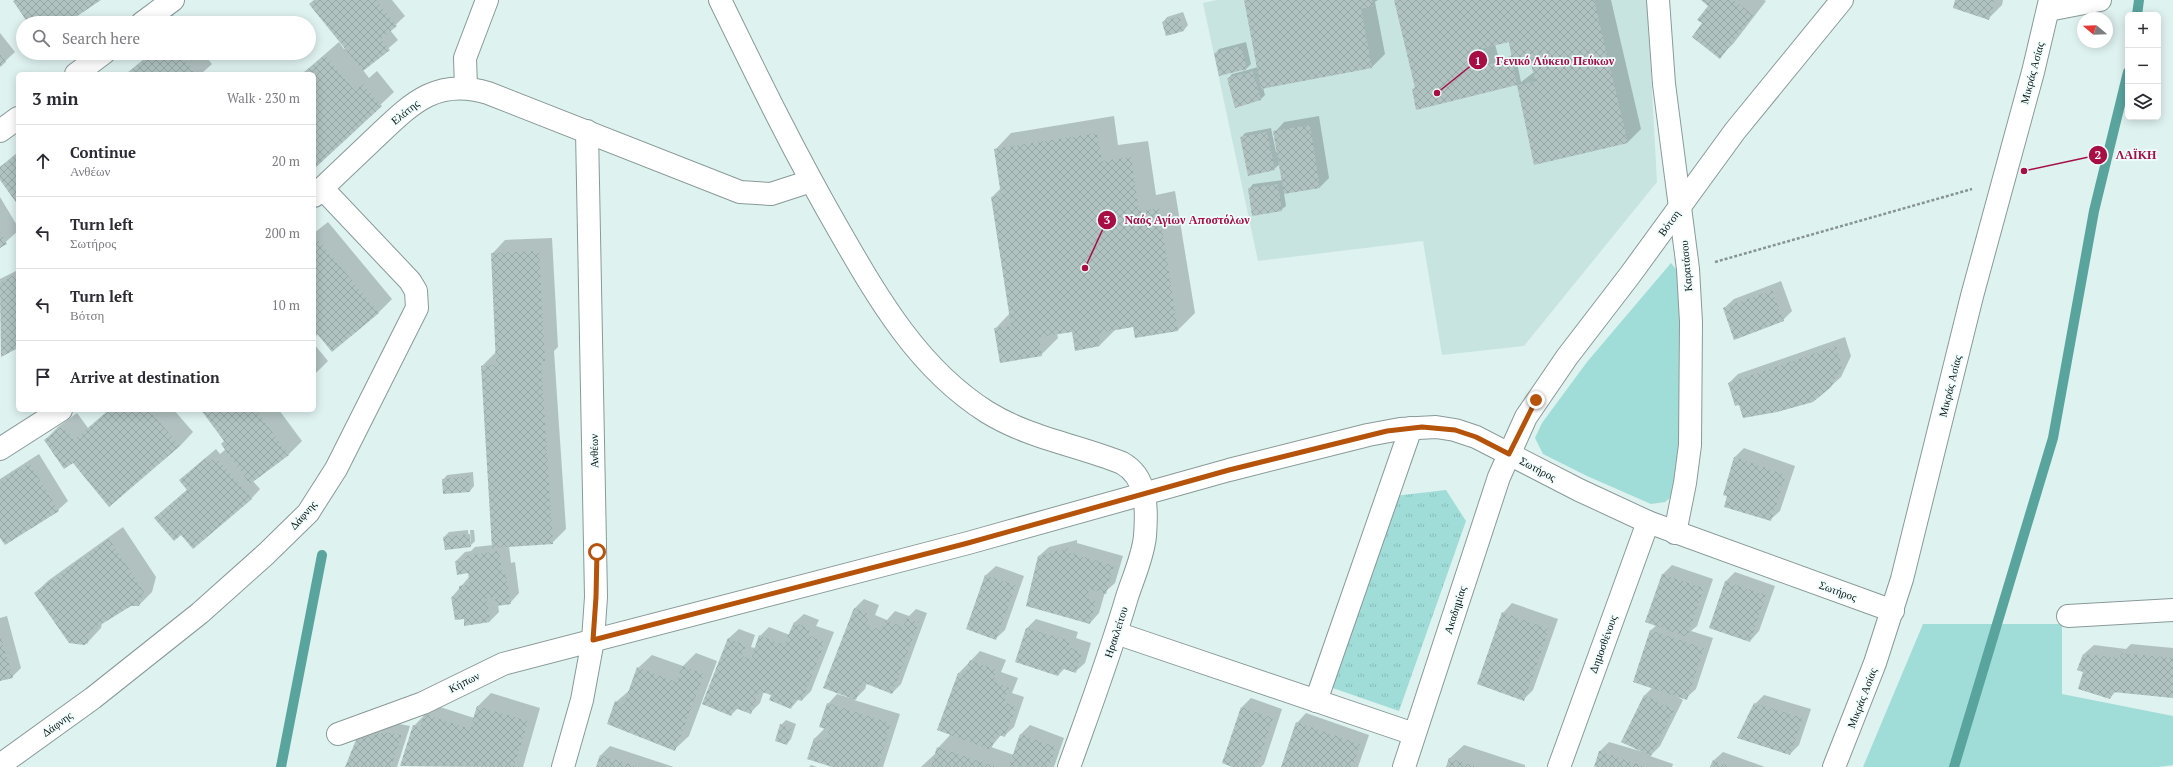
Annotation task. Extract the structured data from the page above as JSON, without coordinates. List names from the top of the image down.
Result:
{
  "streets": {
    "street": [
      "Μικράς Ασίας",
      "Ελάτης",
      "Βότση",
      "Καρατάσου",
      "Ανθέων",
      "Σωτήρος",
      "Δάφνης",
      "Ακαδημίας",
      "Ηρακλείτου",
      "Δημοσθένους",
      "Κήπων"
    ]
  },
  "crossings": [
    ["Μικράς Ασίας", "Σωτήρος"],
    ["Ελάτης", "Ανθέων"],
    ["Ελάτης", "Δάφνης"],
    ["Ελάτης", "Ηρακλείτου"],
    ["Βότση", "Καρατάσου"],
    ["Βότση", "Σωτήρος"],
    ["Βότση", "Ακαδημίας"],
    ["Καρατάσου", "Σωτήρος"],
    ["Ανθέων", "Σωτήρος"],
    ["Ανθέων", "Κήπων"],
    ["Σωτήρος", "Ακαδημίας"],
    ["Σωτήρος", "Ηρακλείτου"],
    ["Σωτήρος", "Δημοσθένους"],
    ["Σωτήρος", "Κήπων"]
  ],
  "places": ["Γενικό Λύκειο Πεύκων", "ΛΑΪΚΗ", "Ναός Αγίων Αποστόλων"],
  "north": "left",
  "page": {
    "map_buttons": ["+", "−"],
    "search": "Search here",
    "heading": ["3 min", "Walk · 230 m"],
    "list": [
      ["Continue", "Ανθέων", "20 m"],
      ["Turn left", "Σωτήρος", "200 m"],
      ["Turn left", "Βότση", "10 m"],
      "Arrive at destination"
    ]
  }
}
